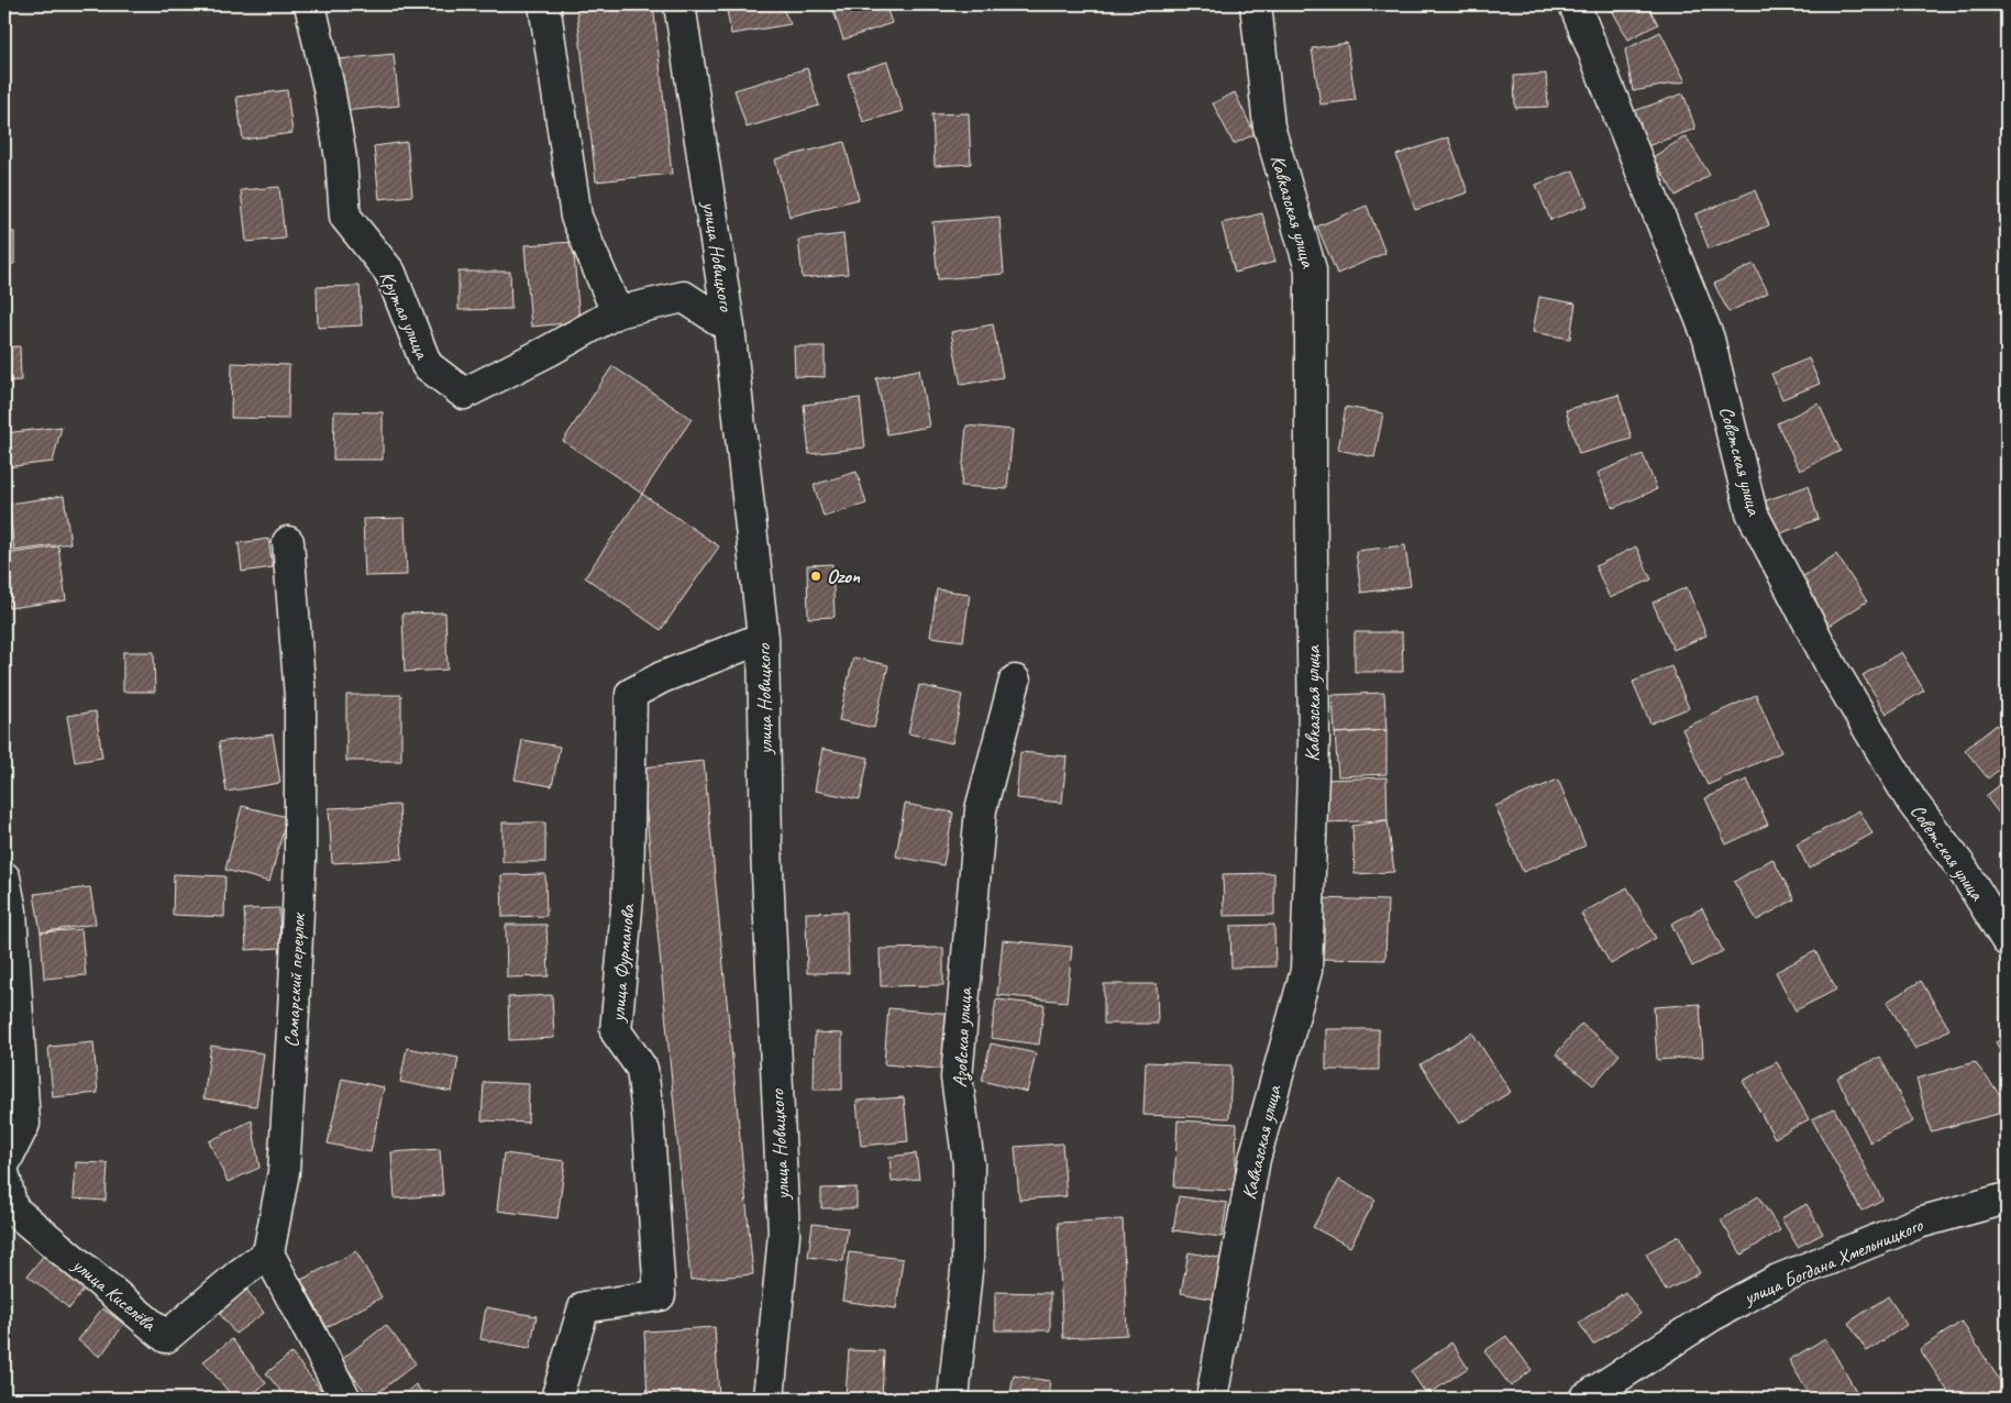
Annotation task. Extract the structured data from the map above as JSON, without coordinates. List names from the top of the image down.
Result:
{
  "streets": {
    "street": [
      "Кавказская улица",
      "улица Новицкого",
      "Крутая улица",
      "Советская улица",
      "улица Фурманова",
      "Самарский переулок",
      "Азовская улица",
      "улица Богдана Хмельницкого",
      "улица Киселёва"
    ]
  },
  "crossings": [
    ["улица Новицкого", "Крутая улица"],
    ["улица Новицкого", "улица Фурманова"],
    ["Самарский переулок", "улица Киселёва"]
  ],
  "places": ["Ozon"]
}
